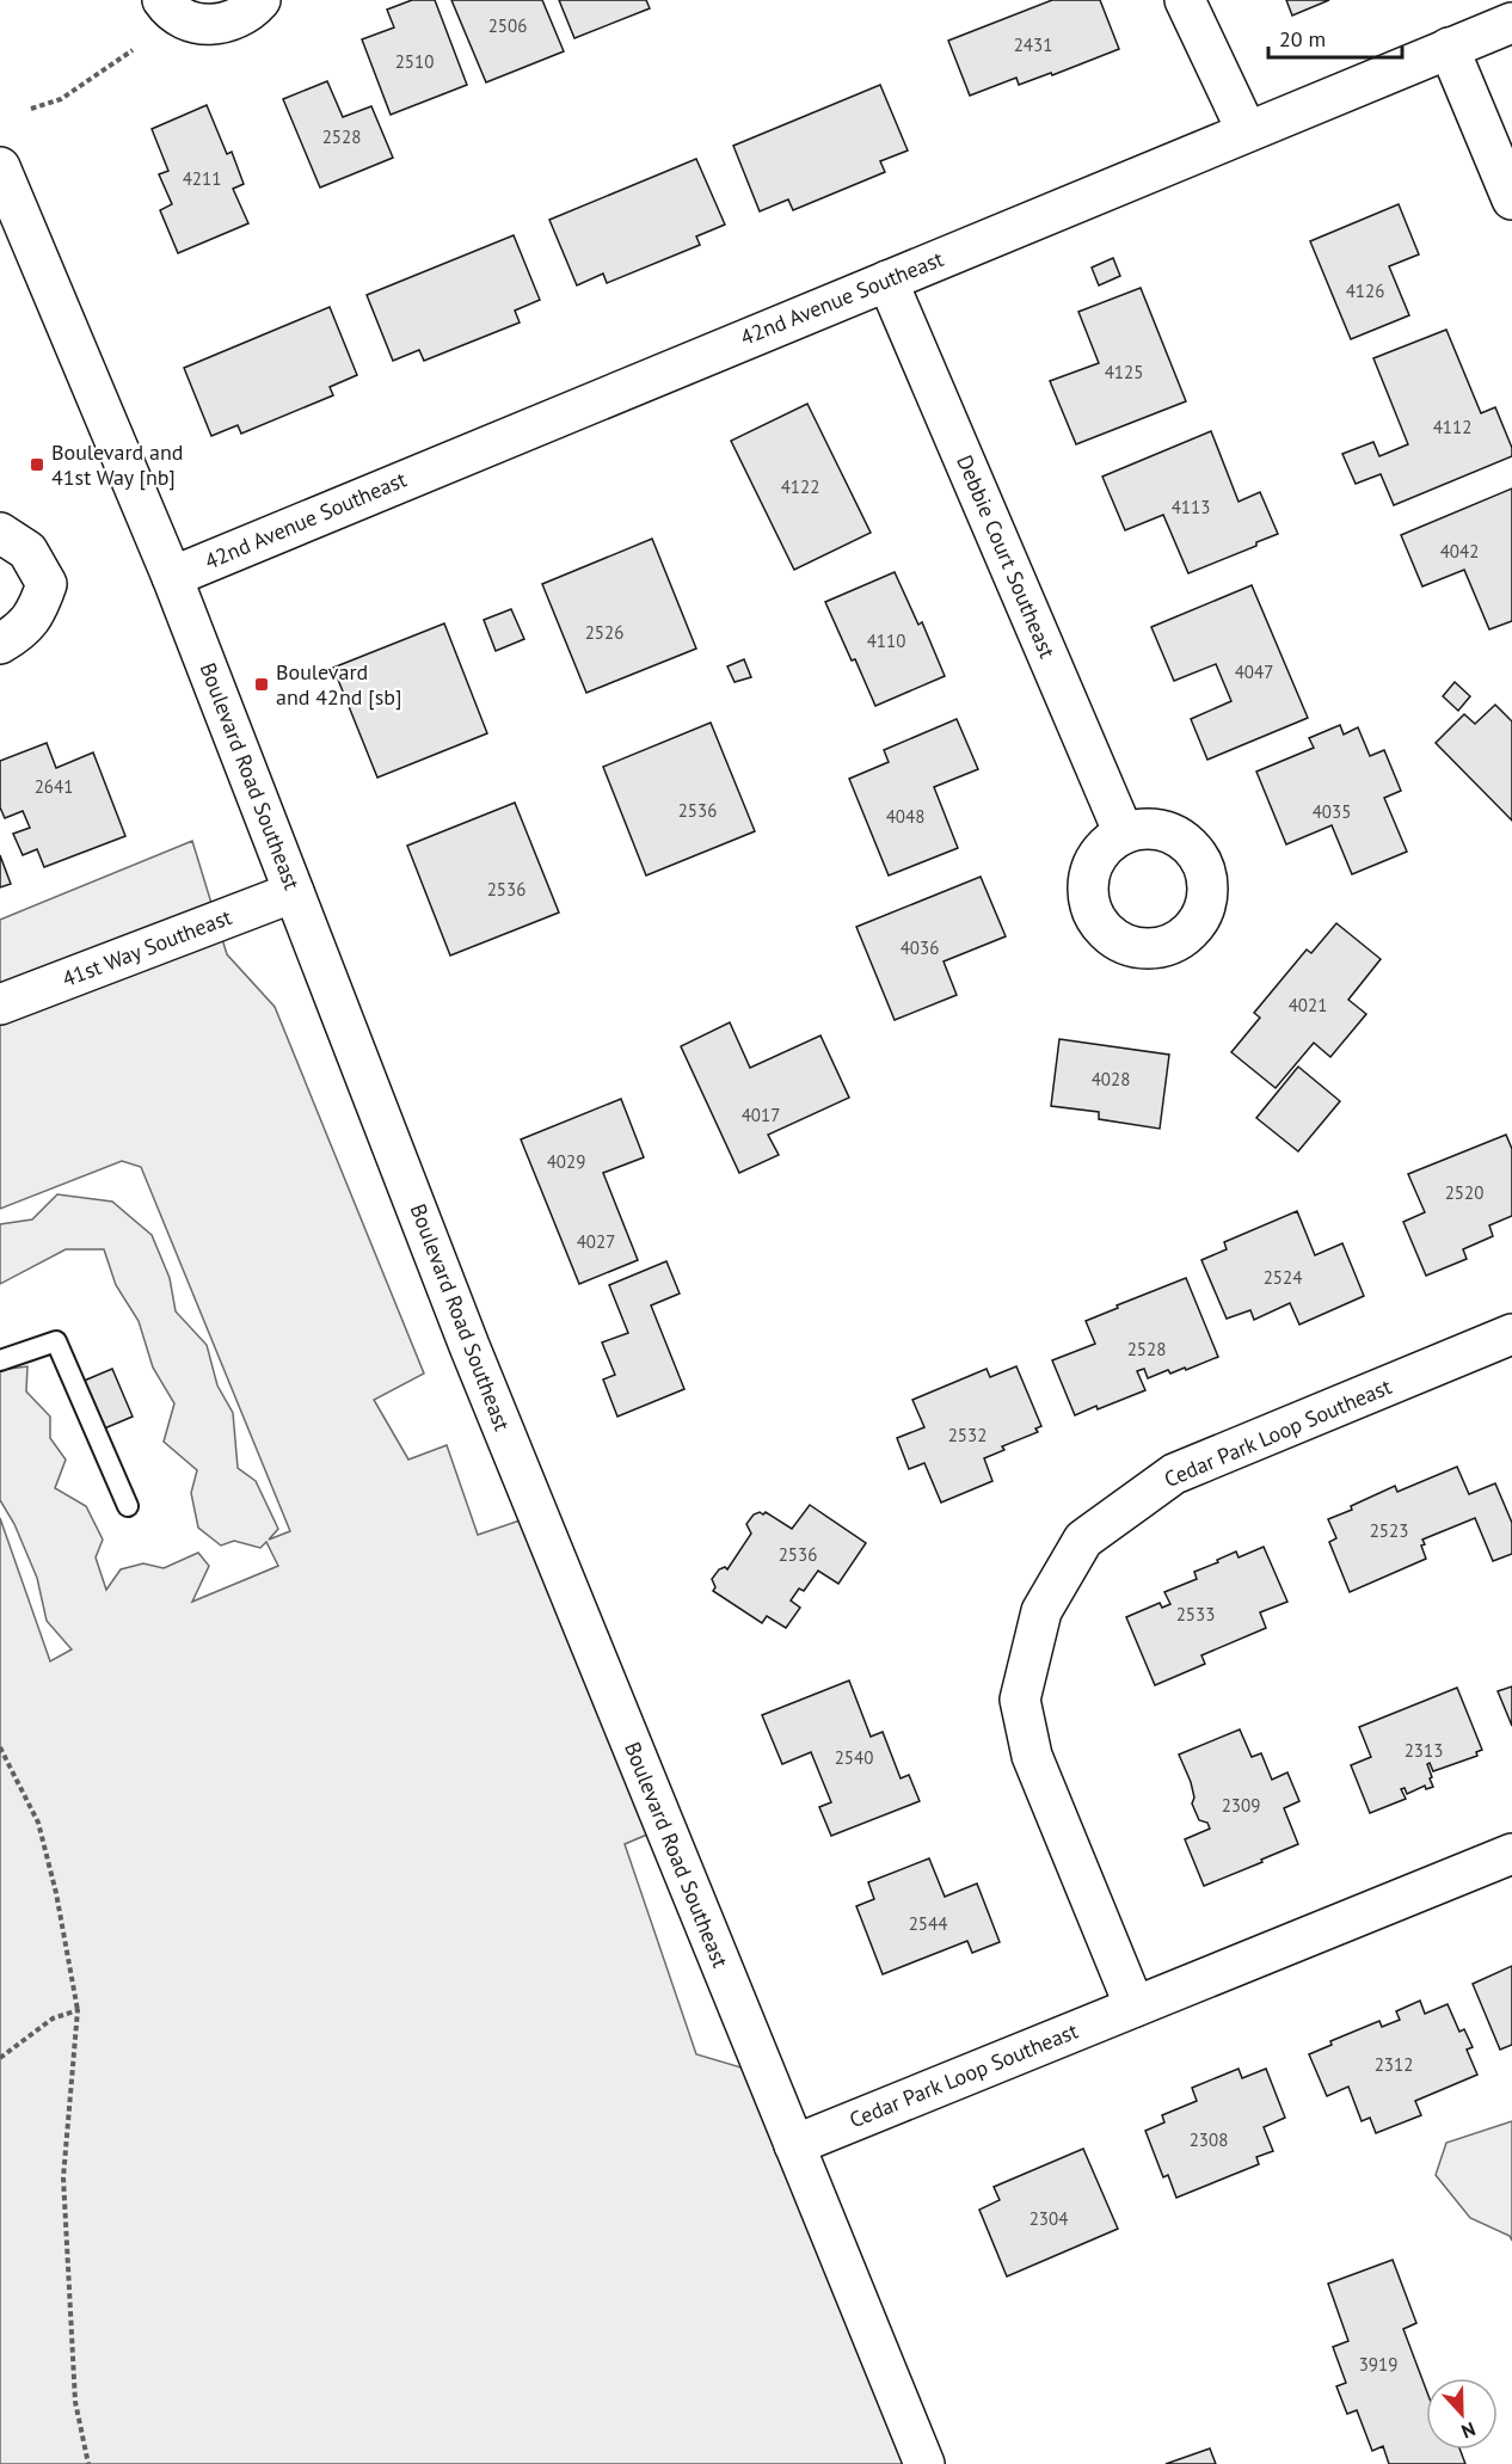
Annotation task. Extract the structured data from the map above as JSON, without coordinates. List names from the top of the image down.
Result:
{
  "streets": {
    "street": [
      "42nd Avenue Southeast",
      "Debbie Court Southeast",
      "Boulevard Road Southeast",
      "41st Way Southeast",
      "Cedar Park Loop Southeast"
    ]
  },
  "crossings": [
    ["42nd Avenue Southeast", "Debbie Court Southeast"],
    ["42nd Avenue Southeast", "Boulevard Road Southeast"],
    ["Boulevard Road Southeast", "41st Way Southeast"],
    ["Boulevard Road Southeast", "Cedar Park Loop Southeast"]
  ],
  "places": {
    "transit": ["Boulevard and 41st Way [nb]", "Boulevard and 42nd [sb]"]
  },
  "house_numbers": [
    "2506",
    "2431",
    "2510",
    "2528",
    "4211",
    "4126",
    "4125",
    "4112",
    "4122",
    "4113",
    "4042",
    "2526",
    "4110",
    "4047",
    "2641",
    "2536",
    "4035",
    "4048",
    "2536",
    "4036",
    "4021",
    "4028",
    "4017",
    "4029",
    "2520",
    "4027",
    "2524",
    "2528",
    "2532",
    "2523",
    "2536",
    "2533",
    "2313",
    "2540",
    "2309",
    "2544",
    "2312",
    "2308",
    "2304",
    "3919"
  ],
  "scale_bar": "20 m",
  "north": "bottom"
}
